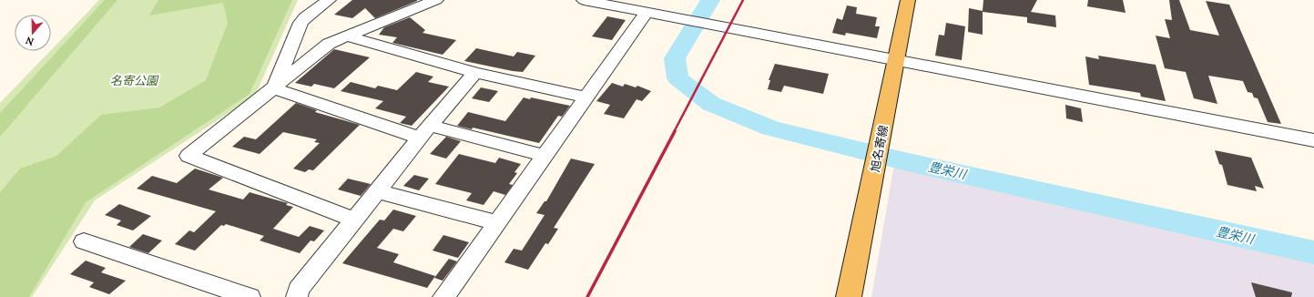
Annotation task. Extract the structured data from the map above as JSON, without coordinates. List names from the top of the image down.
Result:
{
  "streets": {
    "main road": ["旭名寄線"]
  },
  "water": ["豊栄川"],
  "parks": ["名寄公園"],
  "north": "bottom"
}
